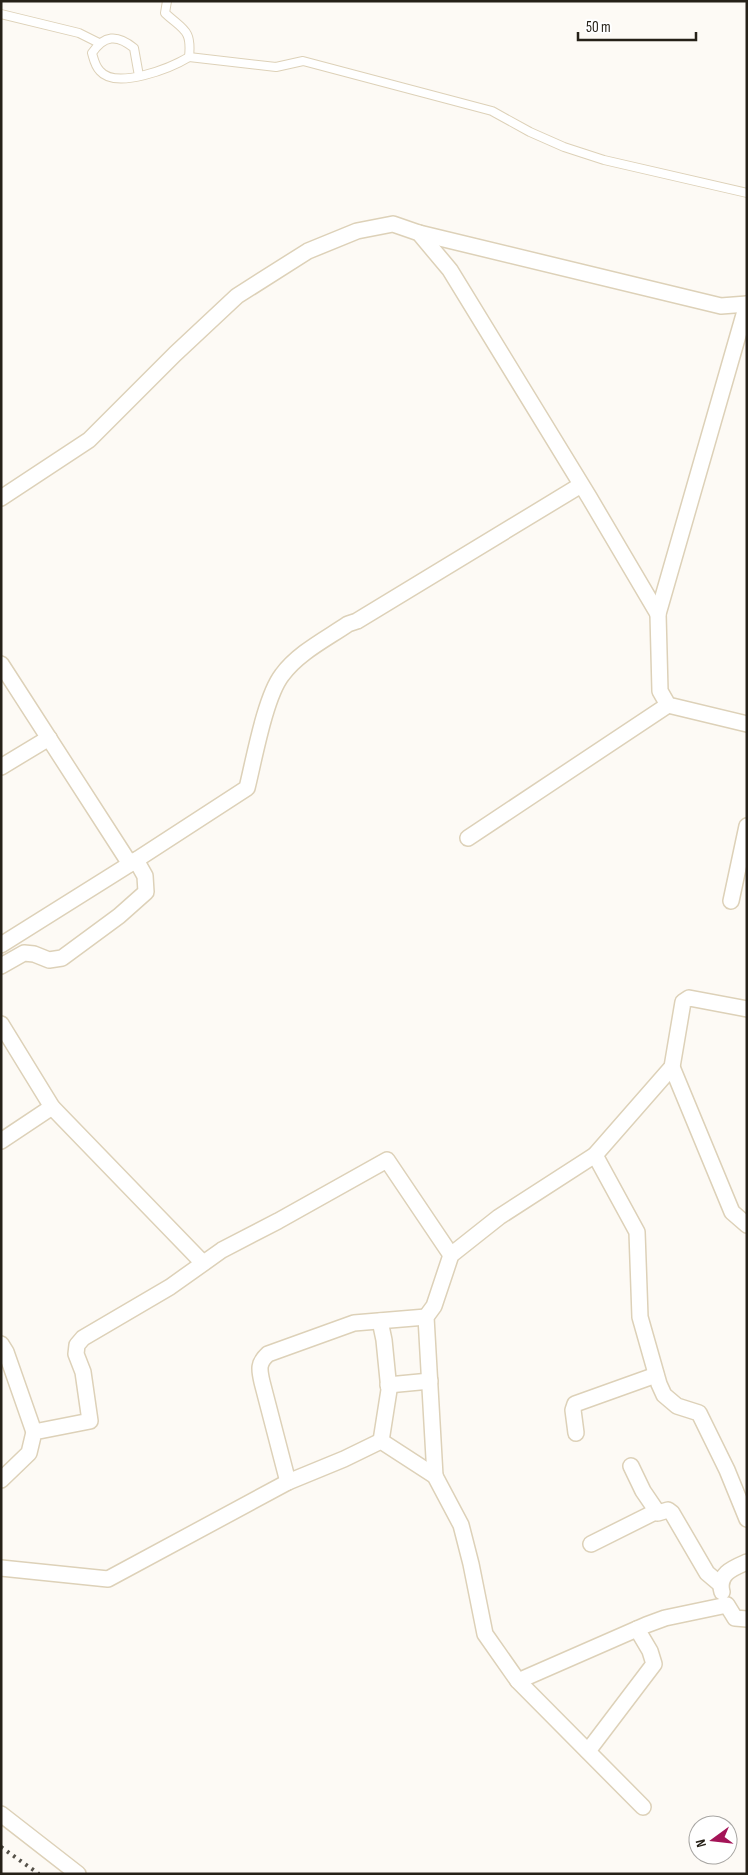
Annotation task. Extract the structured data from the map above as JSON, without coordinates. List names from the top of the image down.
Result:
{
  "scale_bar": "50 m",
  "north": "left"
}
